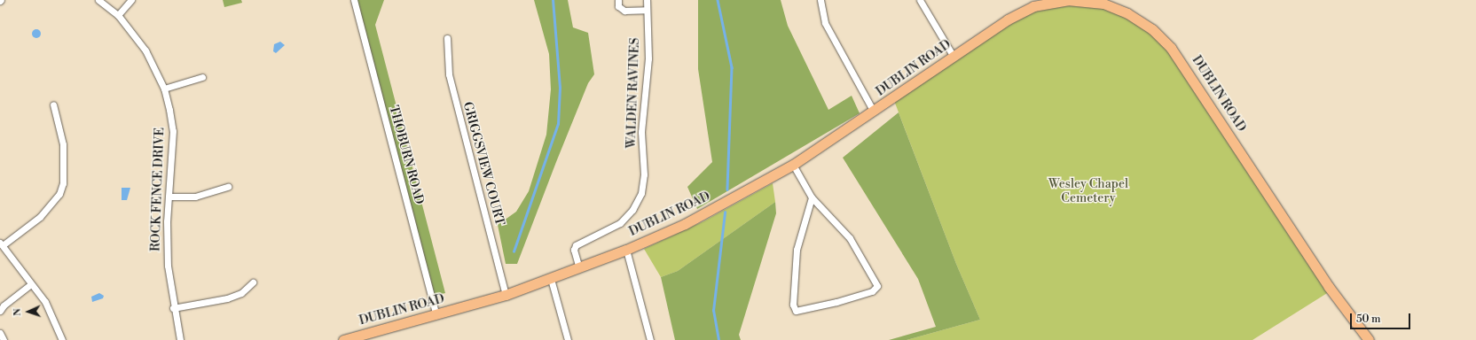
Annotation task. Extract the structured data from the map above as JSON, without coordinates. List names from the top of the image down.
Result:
{
  "streets": {
    "main road": ["DUBLIN ROAD"],
    "street": [
      "WALDEN RAVINES",
      "THOBURN ROAD",
      "GRIGGSVIEW COURT",
      "ROCK FENCE DRIVE"
    ]
  },
  "crossings": [
    ["DUBLIN ROAD", "WALDEN RAVINES"],
    ["DUBLIN ROAD", "THOBURN ROAD"],
    ["DUBLIN ROAD", "GRIGGSVIEW COURT"]
  ],
  "parks": ["Wesley Chapel Cemetery"],
  "scale_bar": "50 m",
  "north": "left"
}
